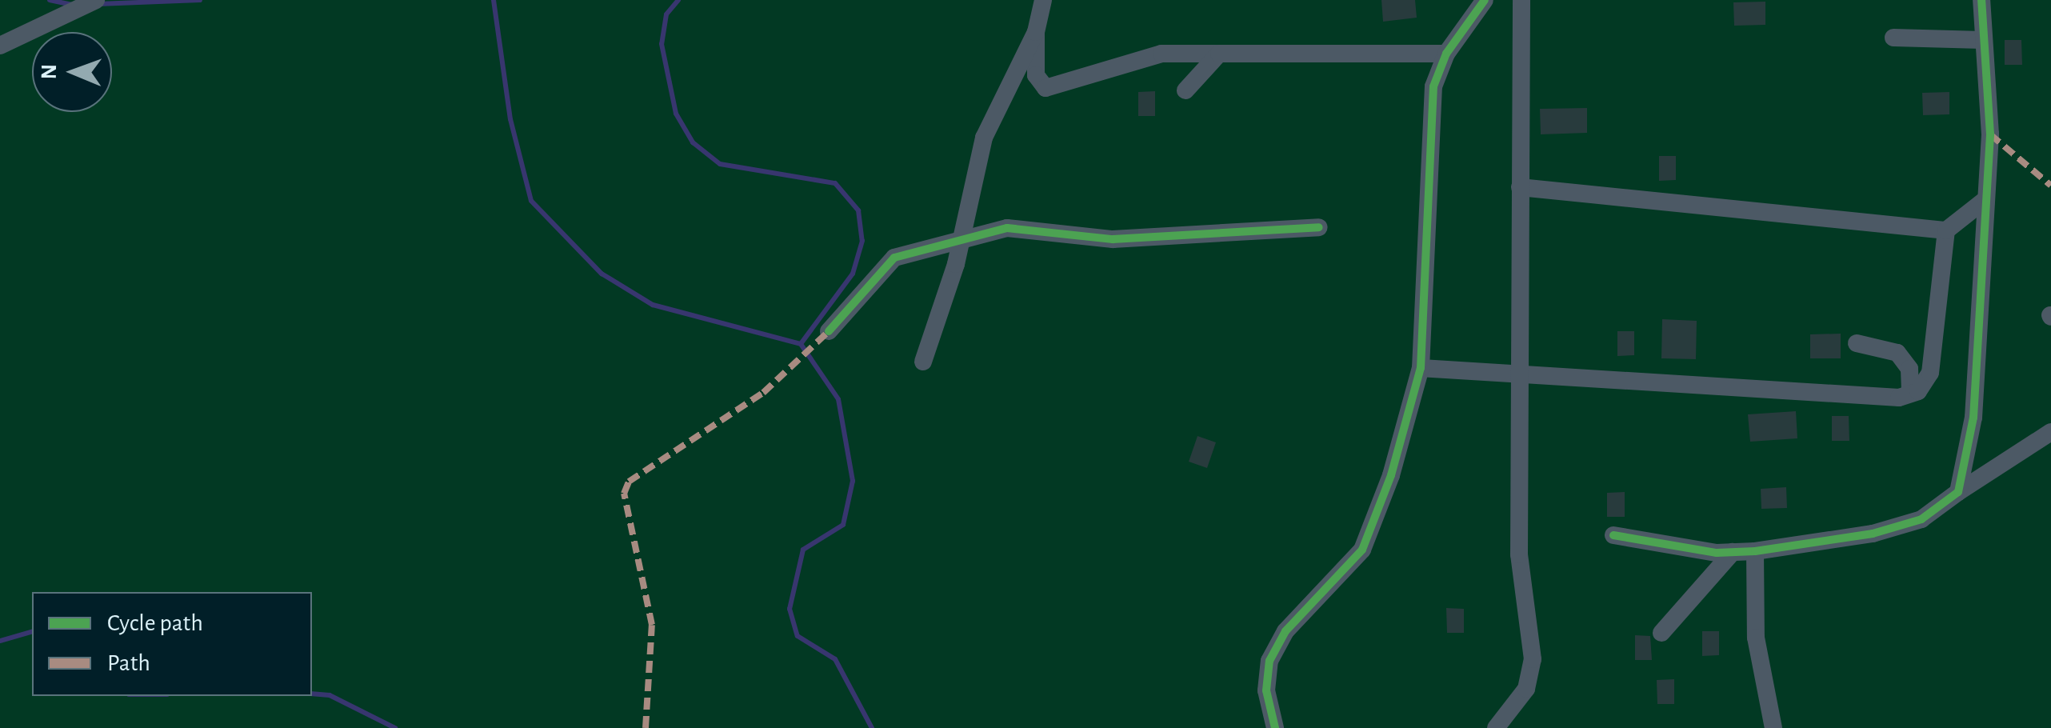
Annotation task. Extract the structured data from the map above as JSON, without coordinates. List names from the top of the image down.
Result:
{
  "legend": ["Cycle path", "Path"],
  "north": "left"
}
